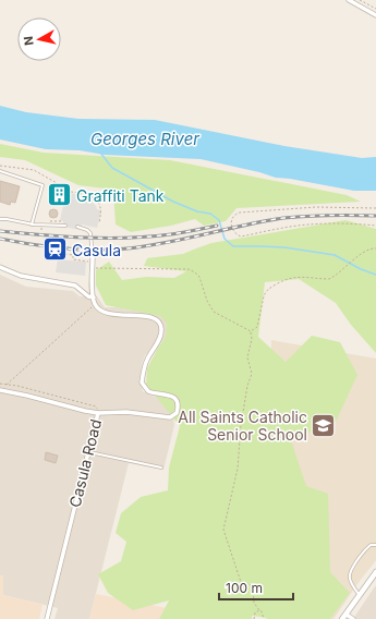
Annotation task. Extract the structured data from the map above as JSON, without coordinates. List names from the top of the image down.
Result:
{
  "streets": {
    "street": ["Casula Road"]
  },
  "water": ["Georges River"],
  "places": {
    "building": ["Graffiti Tank"],
    "station": ["Casula"],
    "school or university": ["All Saints Catholic Senior School"]
  },
  "scale_bar": "100 m",
  "north": "left"
}
